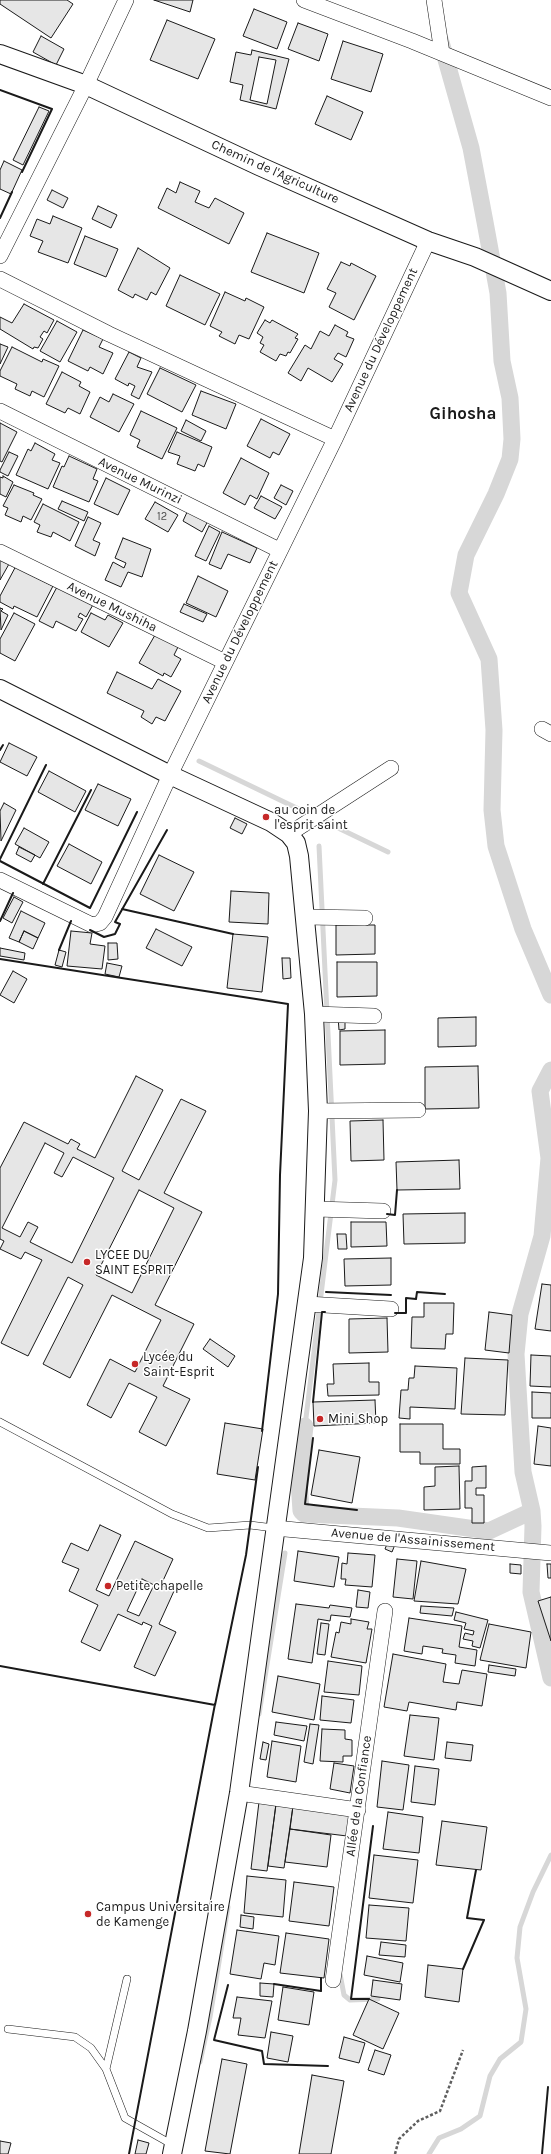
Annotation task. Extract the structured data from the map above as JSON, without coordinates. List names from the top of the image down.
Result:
{
  "streets": {
    "street": [
      "Chemin de l'Agriculture",
      "Avenue du Développement",
      "Avenue Murinzi",
      "Avenue Mushiha",
      "Avenue de l'Assainissement",
      "Allée de la Confiance"
    ]
  },
  "crossings": [
    ["Chemin de l'Agriculture", "Avenue du Développement"],
    ["Avenue du Développement", "Avenue Murinzi"],
    ["Avenue du Développement", "Avenue Mushiha"]
  ],
  "districts": ["Gihosha"],
  "places": [
    "au coin de l'esprit saint",
    "LYCEE DU SAINT ESPRIT",
    "Lycée du Saint-Esprit",
    "Mini Shop",
    "Petite chapelle",
    "Campus Universitaire de Kamenge"
  ],
  "house_numbers": ["12"]
}
